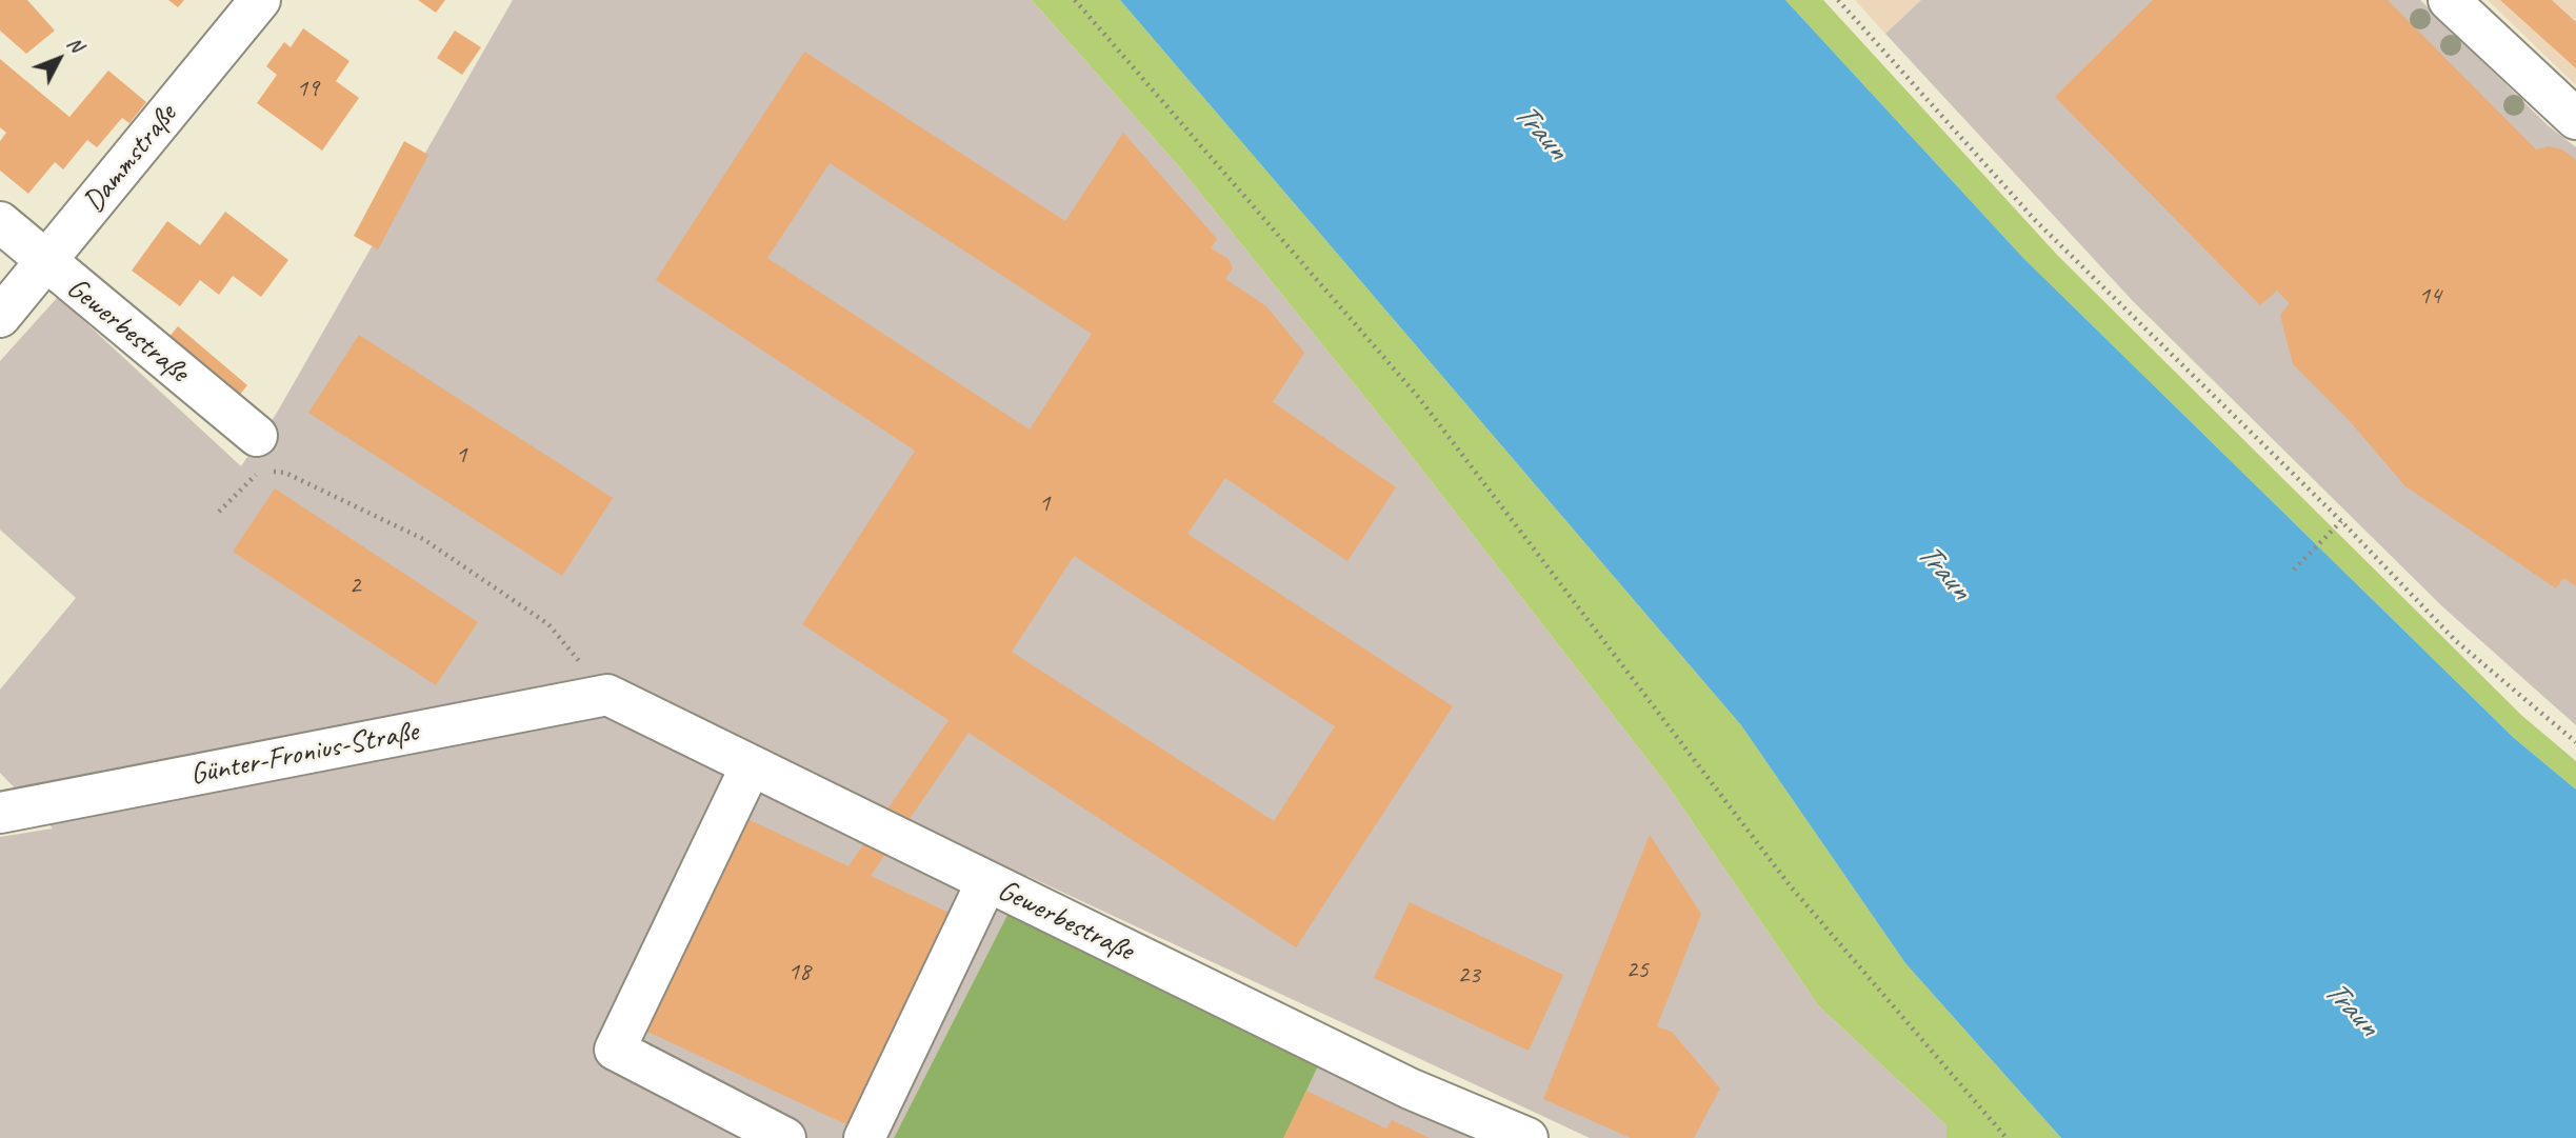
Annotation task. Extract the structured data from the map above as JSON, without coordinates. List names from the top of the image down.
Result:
{
  "streets": {
    "street": ["Dammstraße", "Gewerbestraße", "Günter-Fronius-Straße"]
  },
  "crossings": [
    ["Dammstraße", "Gewerbestraße"],
    ["Gewerbestraße", "Günter-Fronius-Straße"]
  ],
  "water": ["Traun"],
  "house_numbers": [
    "19",
    "14",
    "1",
    "1",
    "2",
    "25",
    "18",
    "23"
  ],
  "north": "top right"
}
